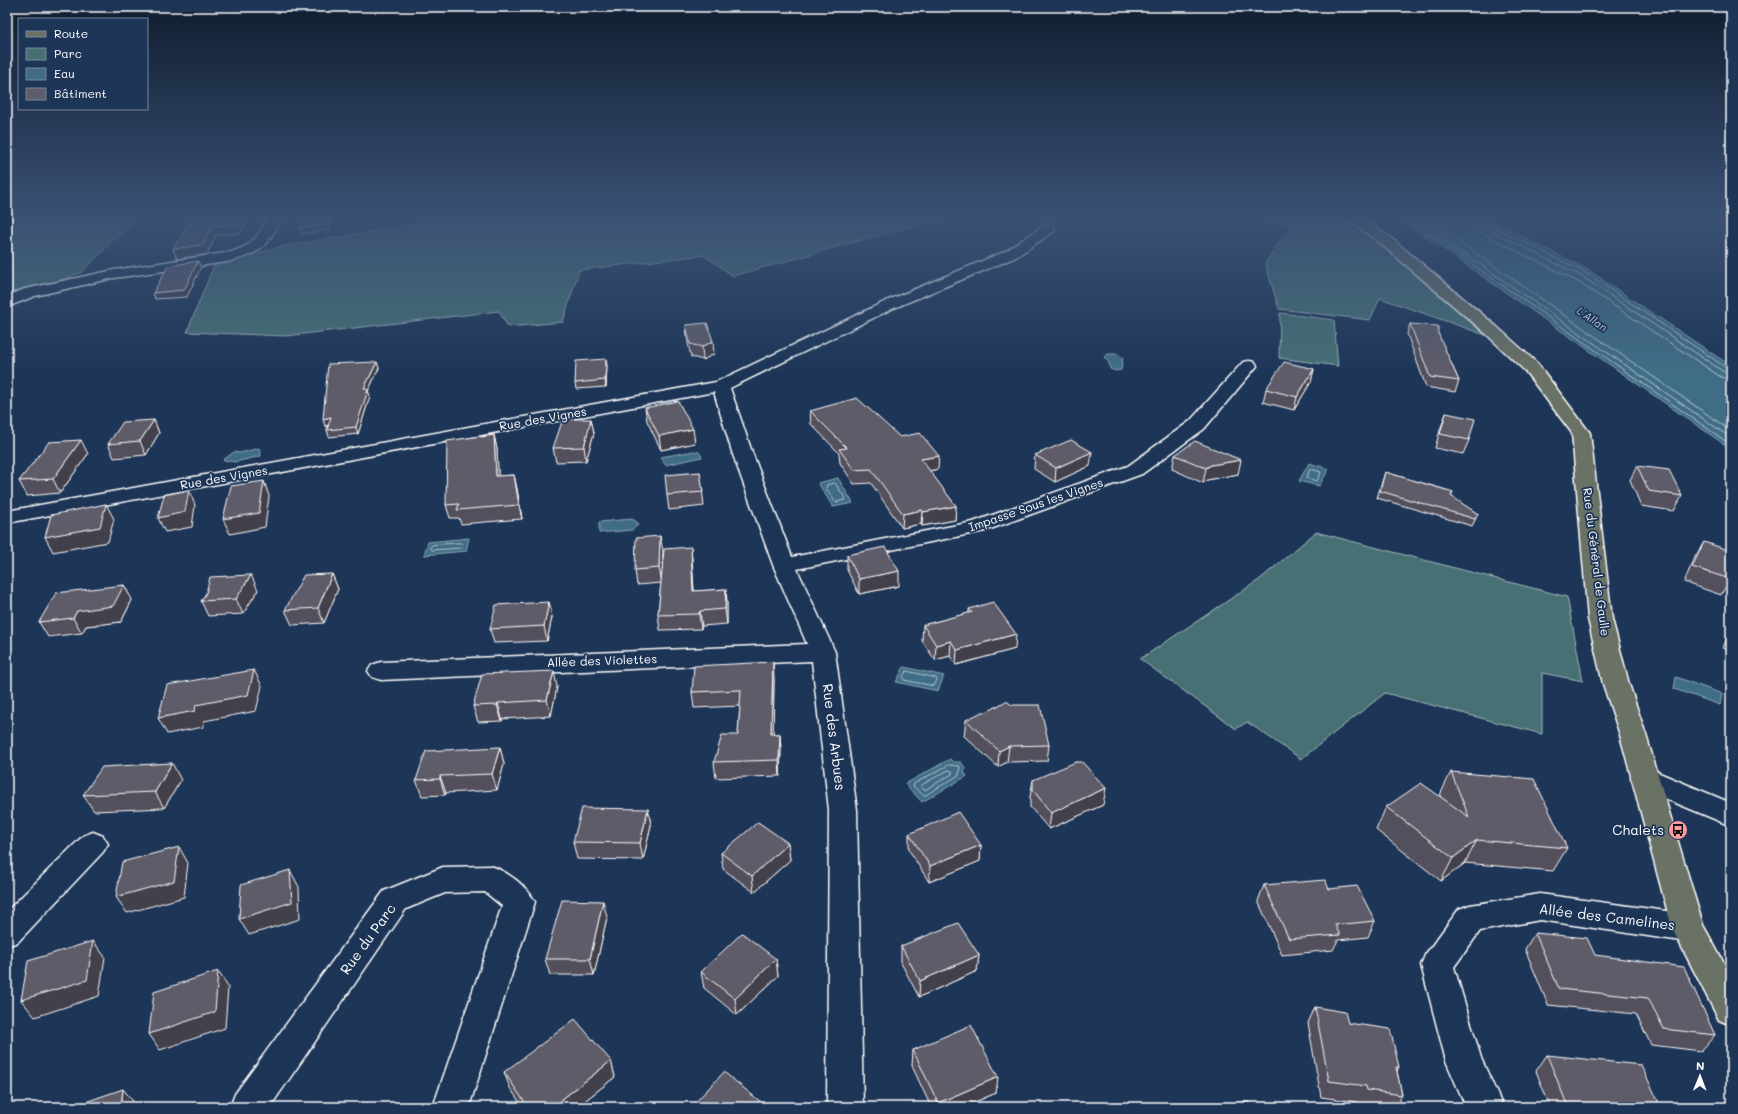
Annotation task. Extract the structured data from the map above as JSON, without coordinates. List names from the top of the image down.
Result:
{
  "streets": {
    "main road": ["Rue du Général de Gaulle"],
    "street": [
      "Rue des Vignes",
      "Impasse Sous les Vignes",
      "Allée des Violettes",
      "Rue des Arbues",
      "Allée des Camelines",
      "Rue du Parc"
    ]
  },
  "crossings": [
    ["Rue des Vignes", "Rue des Arbues"],
    ["Impasse Sous les Vignes", "Rue des Arbues"],
    ["Rue du Général de Gaulle", "Allée des Camelines"],
    ["Allée des Violettes", "Rue des Arbues"]
  ],
  "water": ["L'Allan"],
  "places": {
    "bus stop": ["Chalets"]
  },
  "legend": [
    "Route",
    "Parc",
    "Eau",
    "Bâtiment"
  ],
  "north": "top"
}
